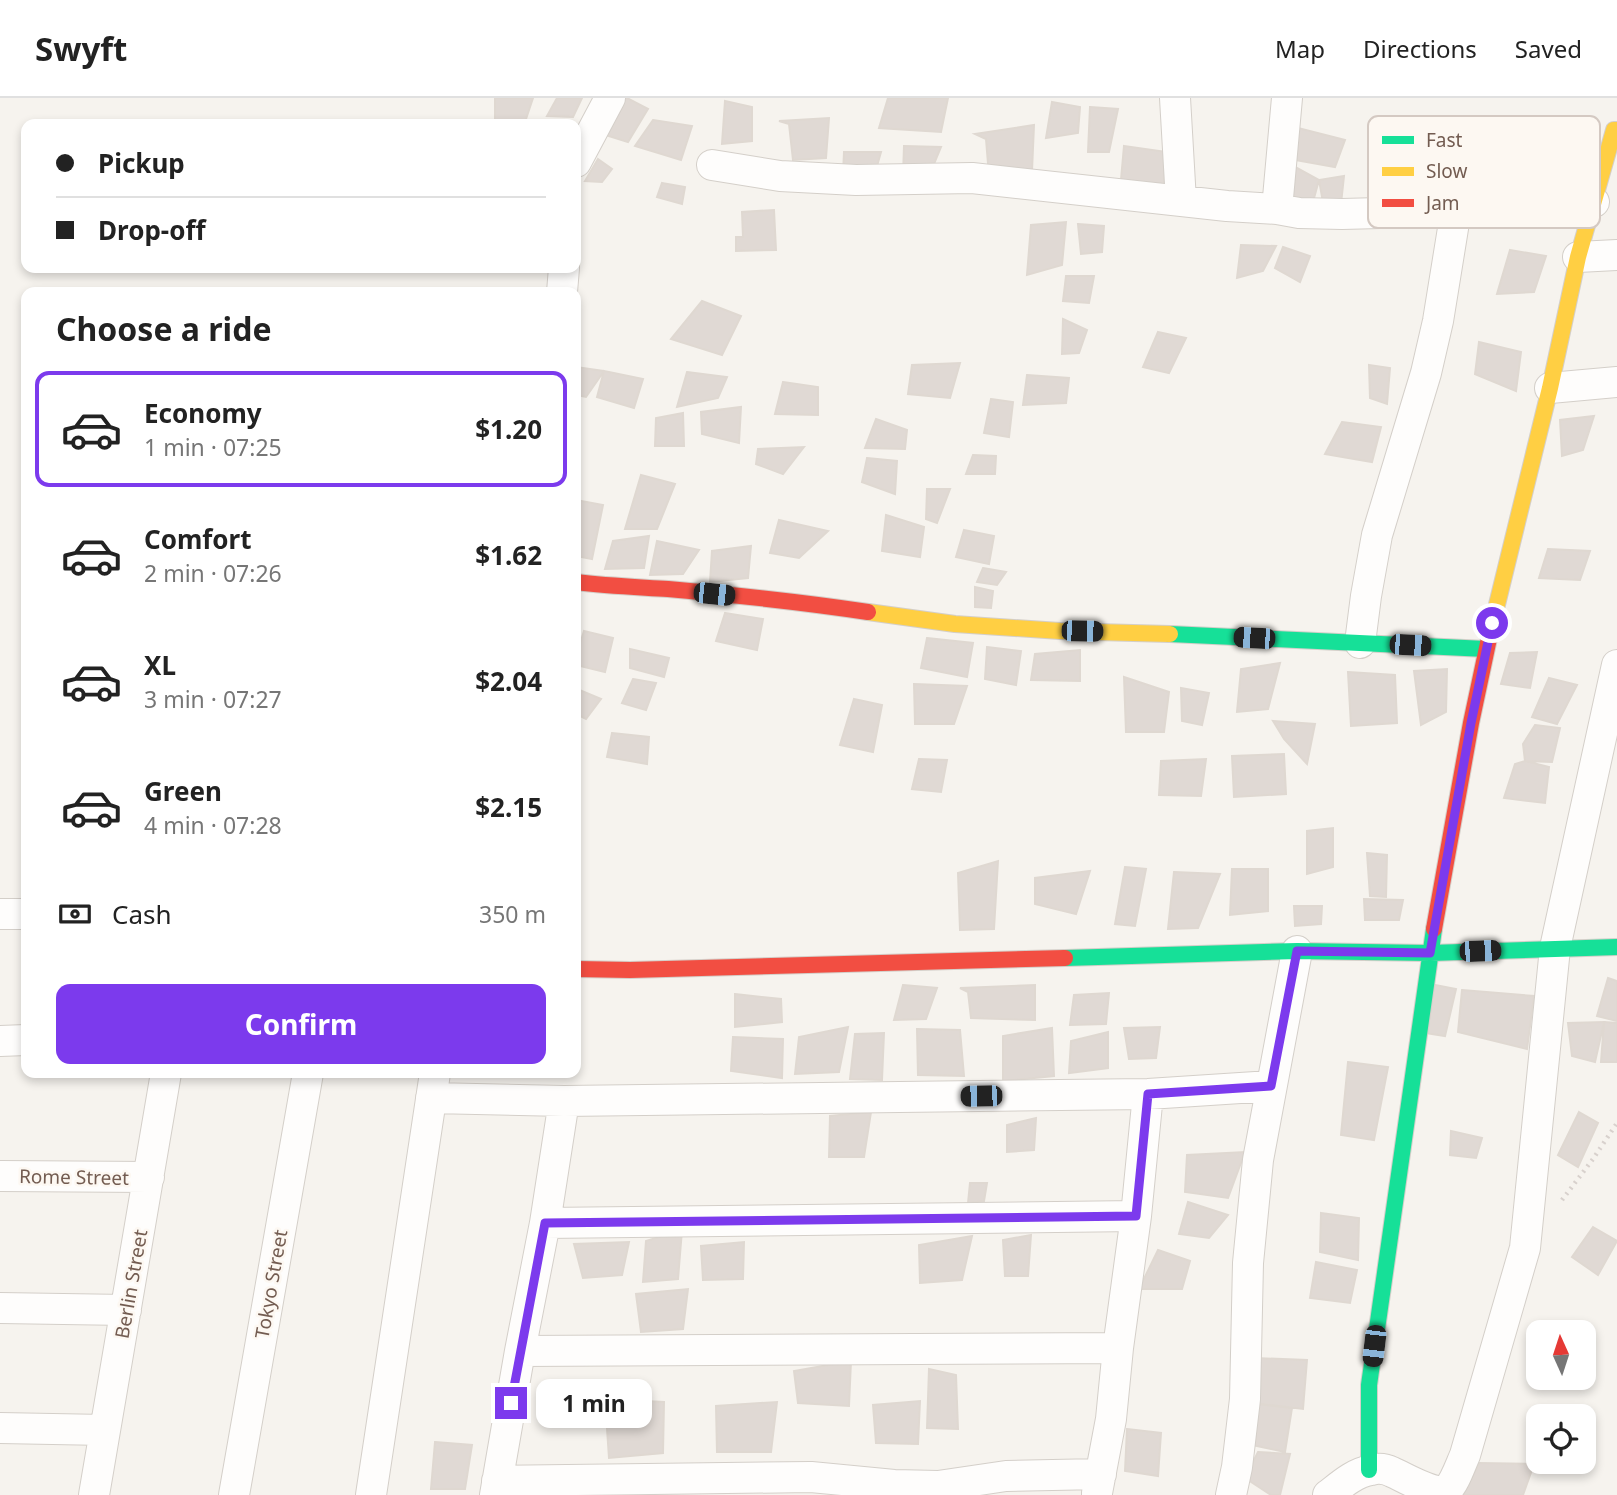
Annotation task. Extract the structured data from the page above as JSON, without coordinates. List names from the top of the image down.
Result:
{
  "streets": {
    "street": ["Rome Street", "Berlin Street", "Tokyo Street"]
  },
  "crossings": [
    ["Rome Street", "Berlin Street"]
  ],
  "legend": ["Fast", "Slow", "Jam"],
  "north": "top",
  "page": {
    "header": "Swyft",
    "nav": ["Map", "Directions", "Saved"],
    "banner": ["Pickup", "Drop-off"],
    "heading": "Choose a ride",
    "list": [
      {
        "name": "Economy",
        "note": "1 min · 07:25",
        "value": "$1.20"
      },
      {
        "name": "Comfort",
        "note": "2 min · 07:26",
        "value": "$1.62"
      },
      {
        "name": "XL",
        "note": "3 min · 07:27",
        "value": "$2.04"
      },
      {
        "name": "Green",
        "note": "4 min · 07:28",
        "value": "$2.15"
      }
    ],
    "pay": ["Cash", "350 m"],
    "buttons": "Confirm",
    "bubble": "1 min"
  }
}
